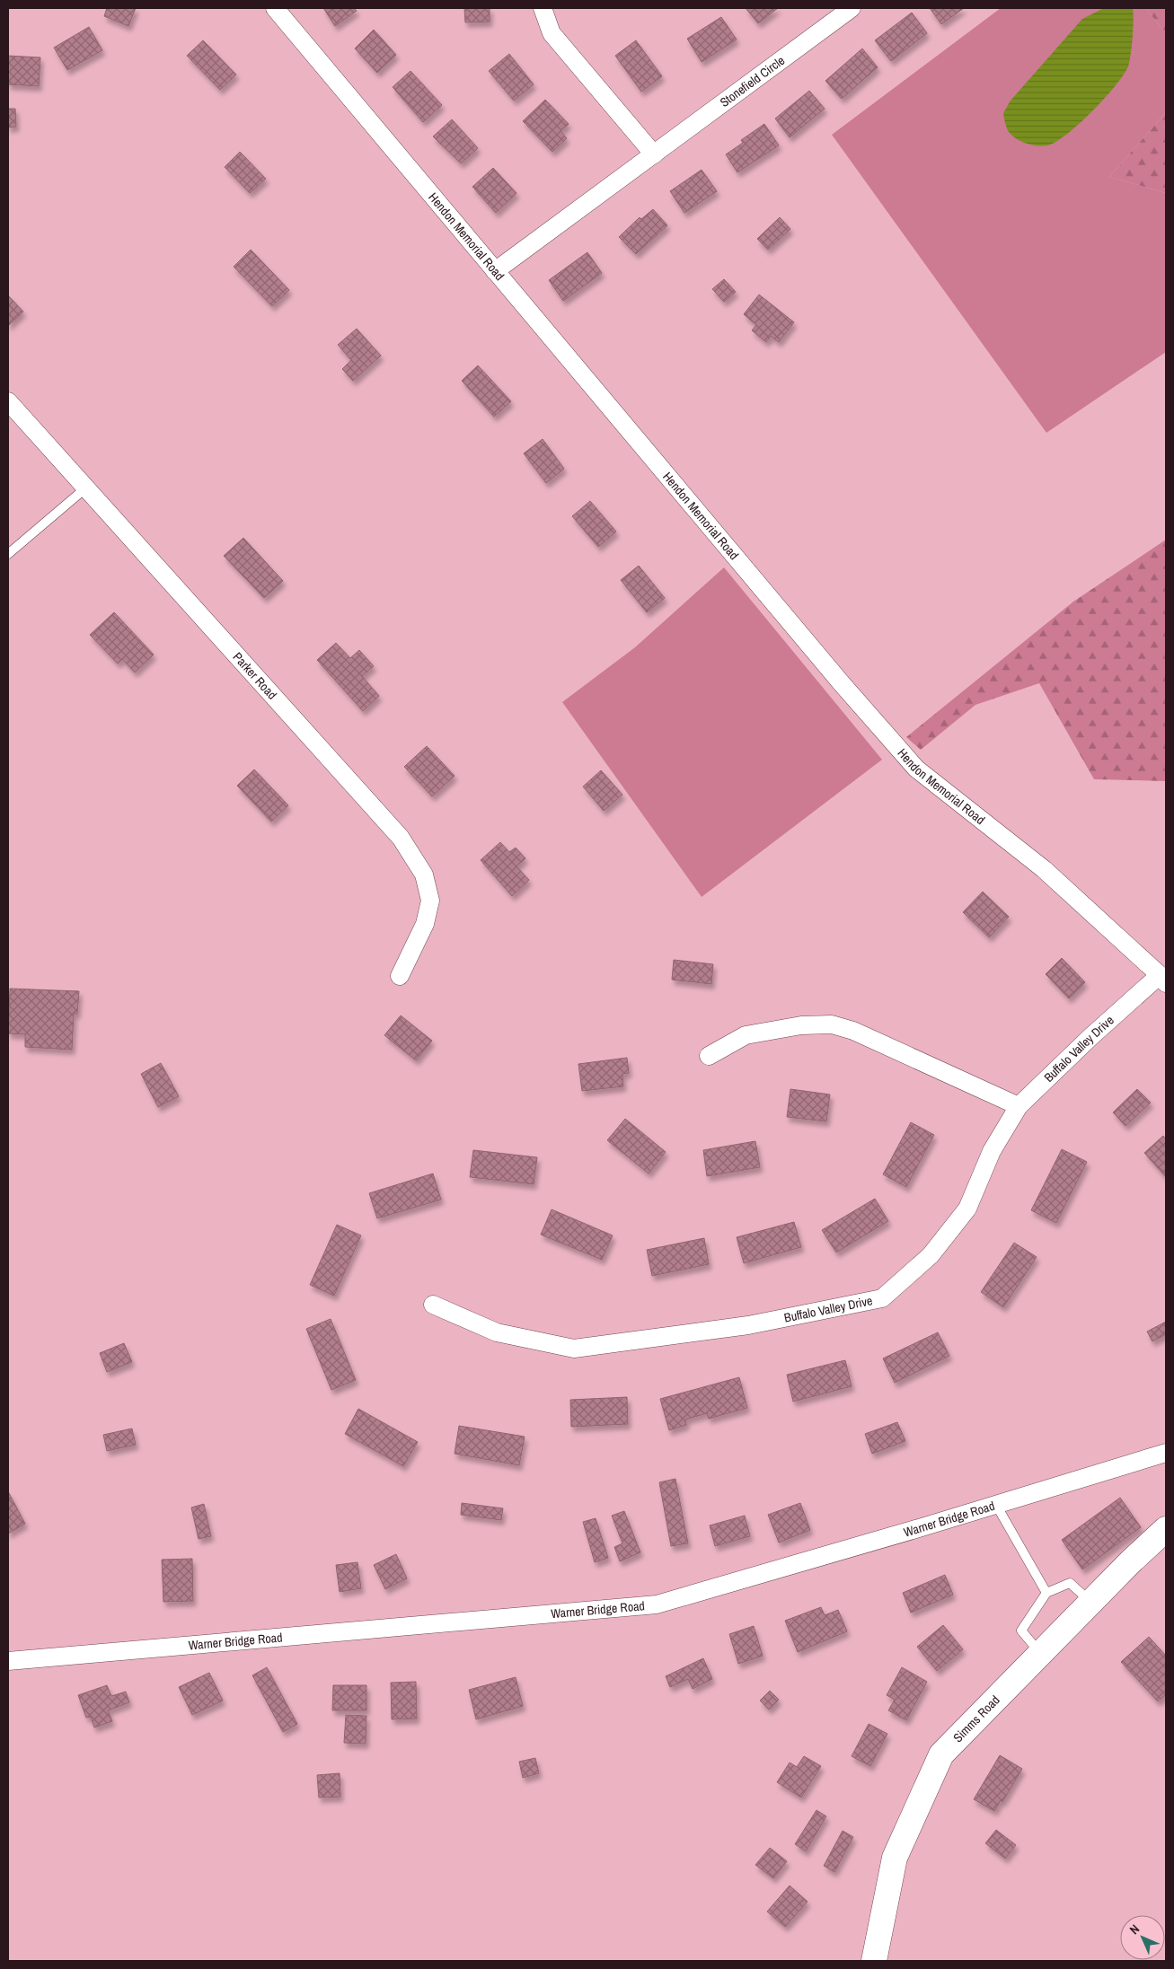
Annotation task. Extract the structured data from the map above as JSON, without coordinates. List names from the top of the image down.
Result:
{
  "streets": {
    "street": [
      "Stonefield Circle",
      "Hendon Memorial Road",
      "Parker Road",
      "Buffalo Valley Drive",
      "Warner Bridge Road",
      "Simms Road"
    ]
  },
  "crossings": [
    ["Stonefield Circle", "Hendon Memorial Road"],
    ["Hendon Memorial Road", "Buffalo Valley Drive"]
  ],
  "north": "top left"
}
